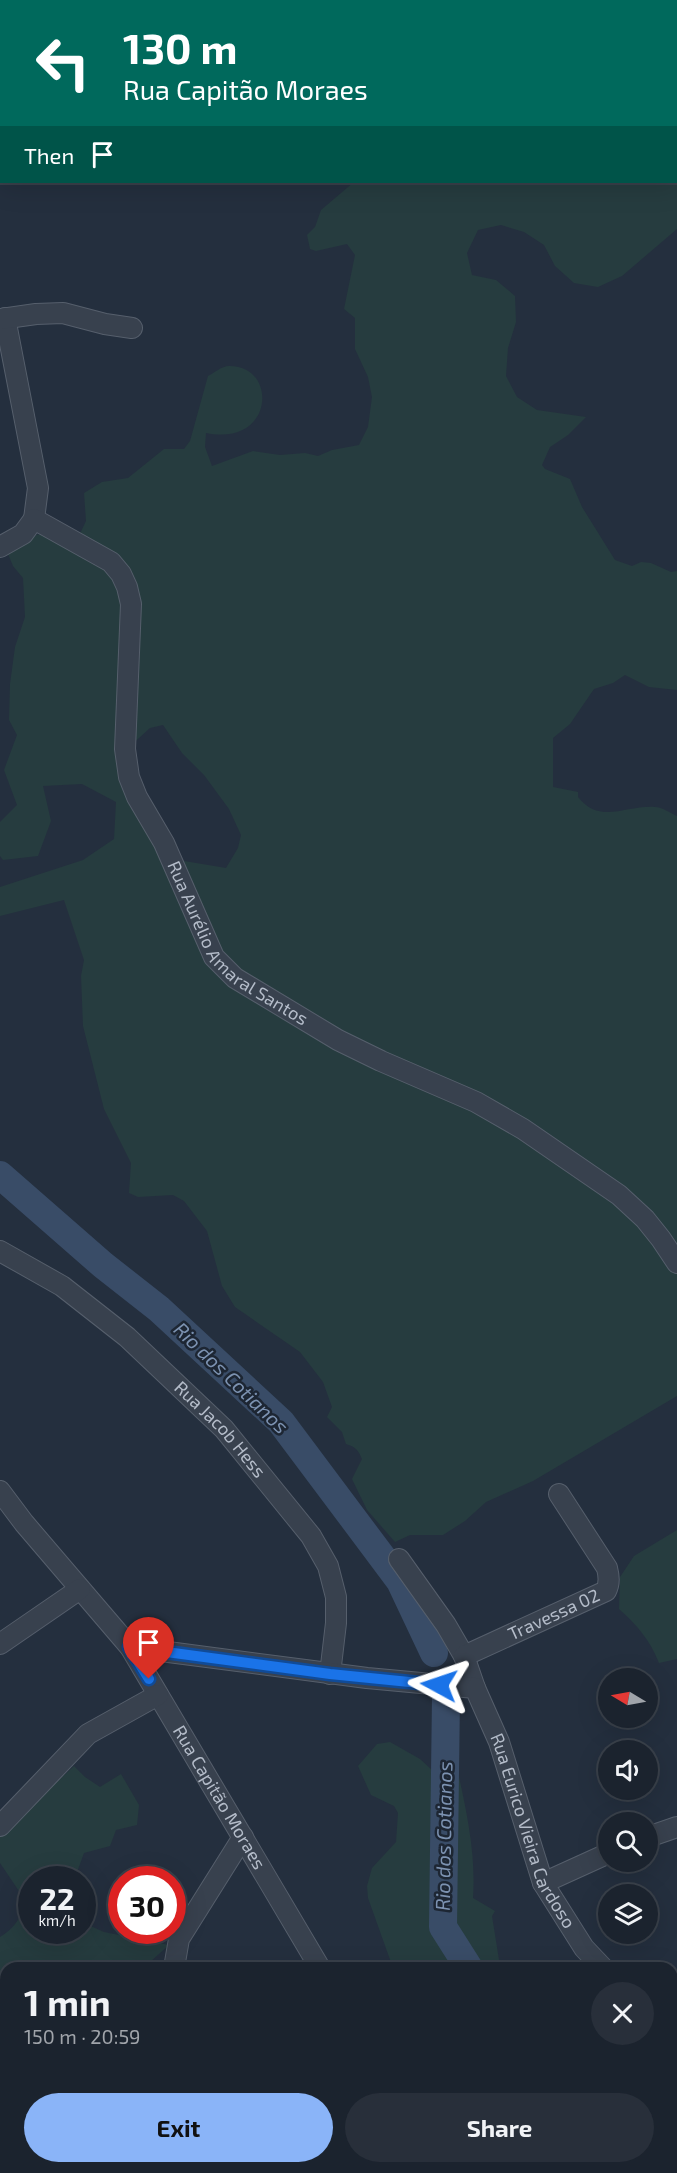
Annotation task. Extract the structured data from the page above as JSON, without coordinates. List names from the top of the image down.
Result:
{
  "streets": {
    "street": [
      "Rua Aurélio Amaral Santos",
      "Rua Jacob Hess",
      "Travessa 02",
      "Rua Capitão Moraes",
      "Rua Eurico Vieira Cardoso"
    ]
  },
  "crossings": [
    ["Travessa 02", "Rua Eurico Vieira Cardoso"]
  ],
  "water": ["Rio dos Cotianos"],
  "north": "left",
  "page": {
    "turn": ["130 m", "Rua Capitão Moraes"],
    "then": "Then",
    "speed": "22 km/h",
    "limit": "30",
    "heading": ["1 min", "150 m · 20:59"],
    "buttons": ["Exit", "Share"]
  }
}
